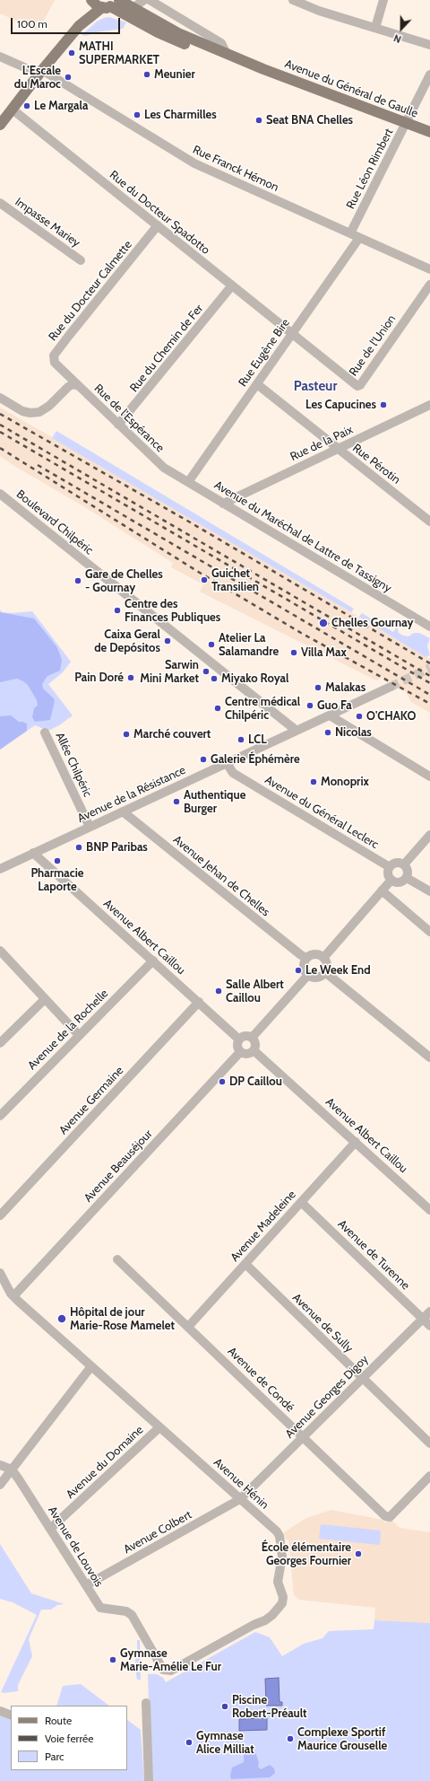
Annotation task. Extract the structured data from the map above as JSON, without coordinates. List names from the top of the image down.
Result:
{
  "streets": {
    "main road": ["Avenue du Général de Gaulle"],
    "street": [
      "Rue Franck Hémon",
      "Rue Léon Rimbert",
      "Rue du Docteur Spadotto",
      "Impasse Mariey",
      "Rue du Docteur Calmette",
      "Rue de l'Union",
      "Rue du Chemin de Fer",
      "Rue Eugène Bire",
      "Rue de l'Espérance",
      "Rue de la Paix",
      "Rue Pérotin",
      "Boulevard Chilpéric",
      "Avenue du Maréchal de Lattre de Tassigny",
      "Allée Chilpéric",
      "Avenue de la Résistance",
      "Avenue du Général Leclerc",
      "Avenue Jehan de Chelles",
      "Avenue Albert Caillou",
      "Avenue de la Rochelle",
      "Avenue Germaine",
      "Avenue Beauséjour",
      "Avenue Madeleine",
      "Avenue de Turenne",
      "Avenue de Sully",
      "Avenue de Condé",
      "Avenue Georges Digoy",
      "Avenue du Domaine",
      "Avenue Hénin",
      "Avenue Colbert",
      "Avenue de Louvois"
    ]
  },
  "crossings": [
    ["Avenue du Général de Gaulle", "Rue Léon Rimbert"],
    ["Rue Franck Hémon", "Rue Léon Rimbert"],
    ["Rue Franck Hémon", "Rue Eugène Bire"],
    ["Rue du Docteur Spadotto", "Rue du Docteur Calmette"],
    ["Rue du Docteur Spadotto", "Rue de l'Union"],
    ["Rue du Docteur Spadotto", "Rue du Chemin de Fer"],
    ["Rue du Docteur Spadotto", "Rue Eugène Bire"],
    ["Rue du Docteur Calmette", "Rue de l'Espérance"],
    ["Rue de l'Union", "Rue Eugène Bire"],
    ["Rue du Chemin de Fer", "Rue de l'Espérance"],
    ["Rue Eugène Bire", "Rue Pérotin"],
    ["Rue Eugène Bire", "Avenue du Maréchal de Lattre de Tassigny"],
    ["Rue de l'Espérance", "Avenue du Maréchal de Lattre de Tassigny"],
    ["Rue de la Paix", "Rue Pérotin"],
    ["Rue de la Paix", "Avenue du Maréchal de Lattre de Tassigny"],
    ["Boulevard Chilpéric", "Avenue de la Résistance"],
    ["Allée Chilpéric", "Avenue de la Résistance"],
    ["Avenue de la Résistance", "Avenue du Général Leclerc"],
    ["Avenue de la Résistance", "Avenue Jehan de Chelles"],
    ["Avenue de la Résistance", "Avenue Albert Caillou"],
    ["Avenue Albert Caillou", "Avenue de la Rochelle"],
    ["Avenue Albert Caillou", "Avenue Germaine"],
    ["Avenue Albert Caillou", "Avenue Beauséjour"],
    ["Avenue Albert Caillou", "Avenue Madeleine"],
    ["Avenue Beauséjour", "Avenue Hénin"],
    ["Avenue Madeleine", "Avenue de Turenne"],
    ["Avenue Madeleine", "Avenue de Sully"],
    ["Avenue Madeleine", "Avenue de Condé"],
    ["Avenue de Turenne", "Avenue Georges Digoy"],
    ["Avenue de Sully", "Avenue Georges Digoy"],
    ["Avenue de Condé", "Avenue Georges Digoy"],
    ["Avenue Georges Digoy", "Avenue Hénin"],
    ["Avenue Georges Digoy", "Avenue Colbert"],
    ["Avenue du Domaine", "Avenue Hénin"],
    ["Avenue du Domaine", "Avenue de Louvois"],
    ["Avenue Hénin", "Avenue Colbert"],
    ["Avenue Hénin", "Avenue de Louvois"],
    ["Avenue Colbert", "Avenue de Louvois"]
  ],
  "districts": ["Pasteur"],
  "places": [
    "MATHI SUPERMARKET",
    "Meunier",
    "L'Escale du Maroc",
    "Le Margala",
    "Les Charmilles",
    "Seat BNA Chelles",
    "Les Capucines",
    "Guichet Transilien",
    "Gare de Chelles - Gournay",
    "Centre des Finances Publiques",
    "Chelles Gournay",
    "Caixa Geral de Depósitos",
    "Atelier La Salamandre",
    "Villa Max",
    "Sarwin Mini Market",
    "Pain Doré",
    "Miyako Royal",
    "Malakas",
    "Guo Fa",
    "Centre médical Chilpéric",
    "O'CHAKO",
    "Nicolas",
    "Marché couvert",
    "LCL",
    "Galerie Éphémère",
    "Monoprix",
    "Authentique Burger",
    "BNP Paribas",
    "Pharmacie Laporte",
    "Le Week End",
    "Salle Albert Caillou",
    "DP Caillou",
    "Hôpital de jour Marie-Rose Mamelet",
    "École élémentaire Georges Fournier",
    "Gymnase Marie-Amélie Le Fur",
    "Piscine Robert-Préault",
    "Complexe Sportif Maurice Grouselle",
    "Gymnase Alice Milliat"
  ],
  "legend": ["Route", "Voie ferrée", "Parc"],
  "scale_bar": "100 m",
  "north": "bottom"
}
